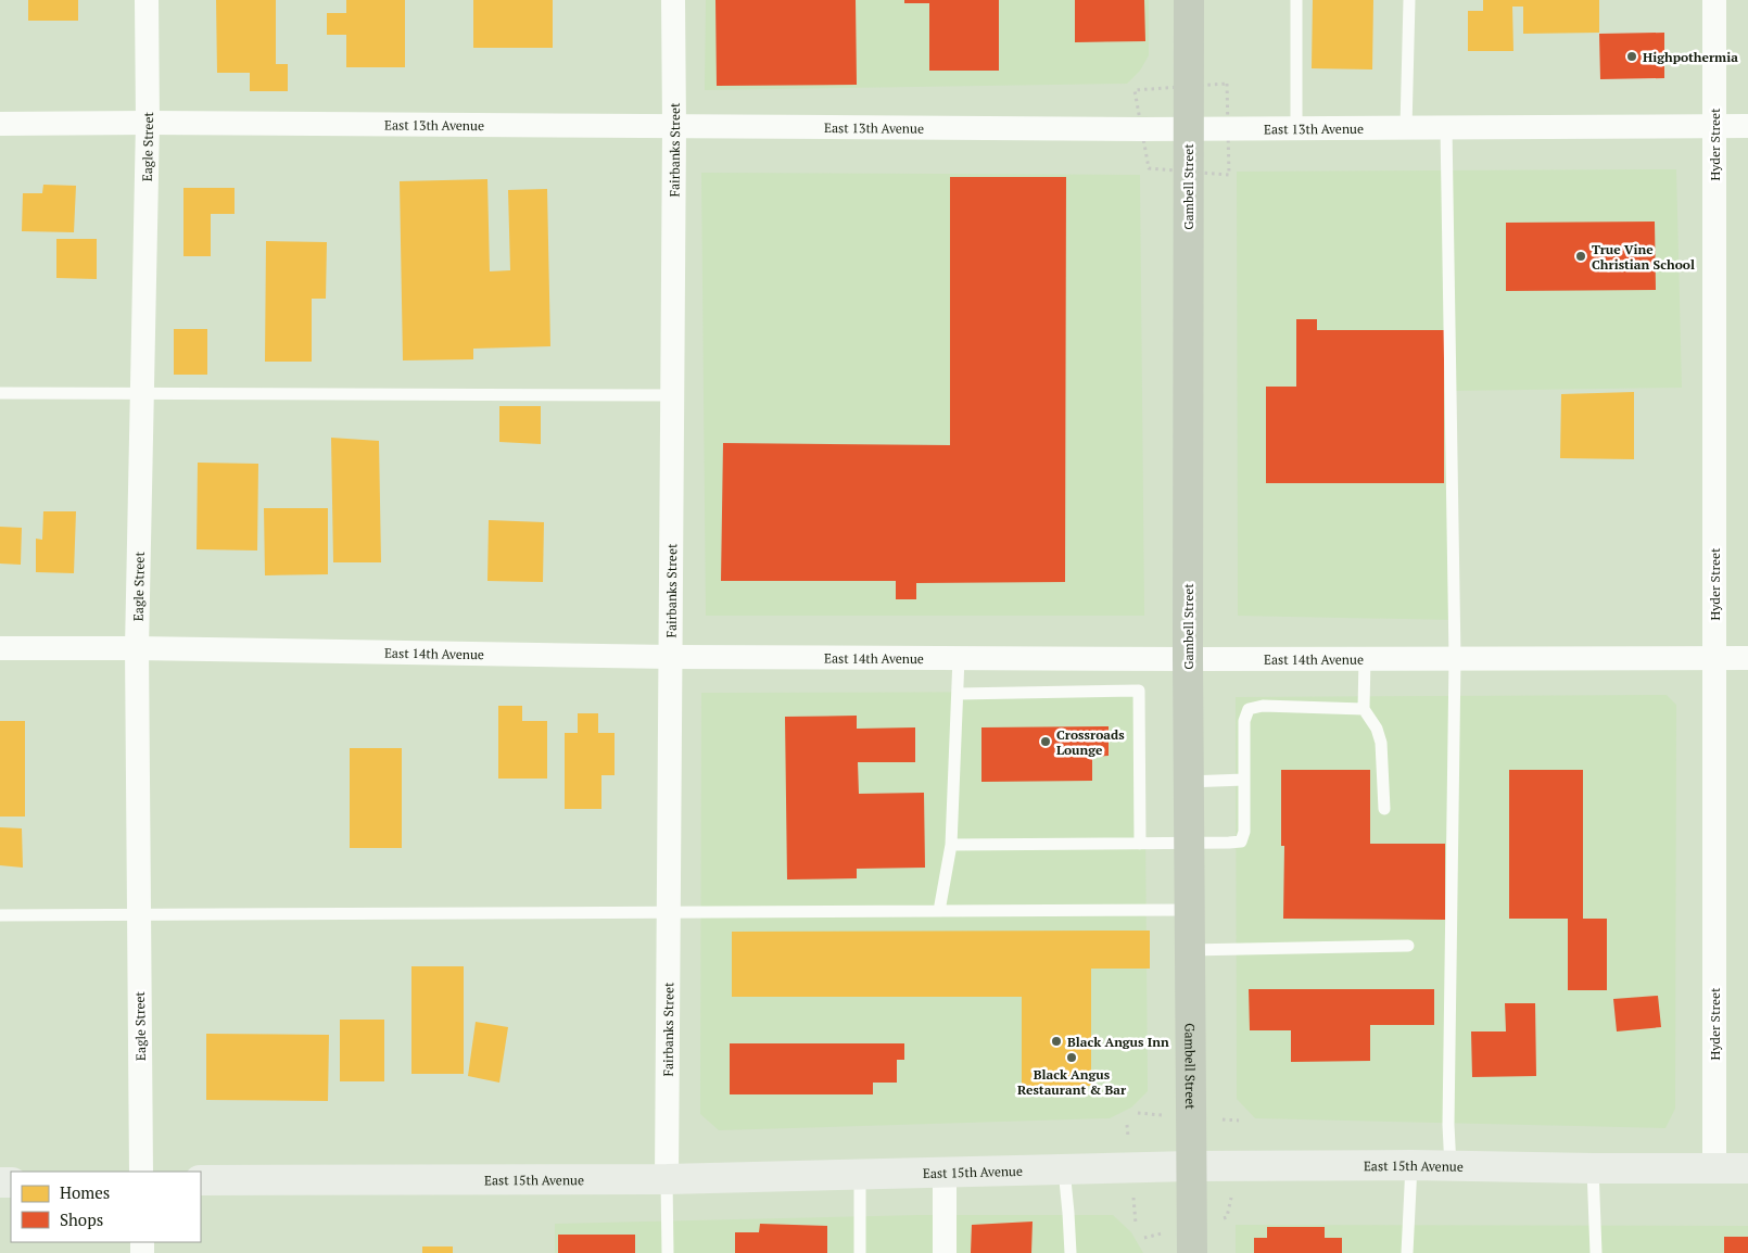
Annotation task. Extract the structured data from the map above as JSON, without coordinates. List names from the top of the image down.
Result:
{
  "streets": {
    "highway": ["Gambell Street"],
    "main road": ["East 15th Avenue"],
    "street": [
      "East 13th Avenue",
      "Hyder Street",
      "Eagle Street",
      "Fairbanks Street",
      "East 14th Avenue"
    ]
  },
  "crossings": [
    ["East 13th Avenue", "Hyder Street"],
    ["East 13th Avenue", "Eagle Street"],
    ["East 13th Avenue", "Fairbanks Street"],
    ["East 13th Avenue", "Gambell Street"],
    ["Hyder Street", "East 14th Avenue"],
    ["Hyder Street", "East 15th Avenue"],
    ["Eagle Street", "East 14th Avenue"],
    ["Fairbanks Street", "East 14th Avenue"],
    ["Fairbanks Street", "East 15th Avenue"],
    ["Gambell Street", "East 14th Avenue"],
    ["Gambell Street", "East 15th Avenue"]
  ],
  "places": [
    "Highpothermia",
    "True Vine Christian School",
    "Crossroads Lounge",
    "Black Angus Inn",
    "Black Angus Restaurant & Bar"
  ],
  "legend": ["Homes", "Shops"]
}
